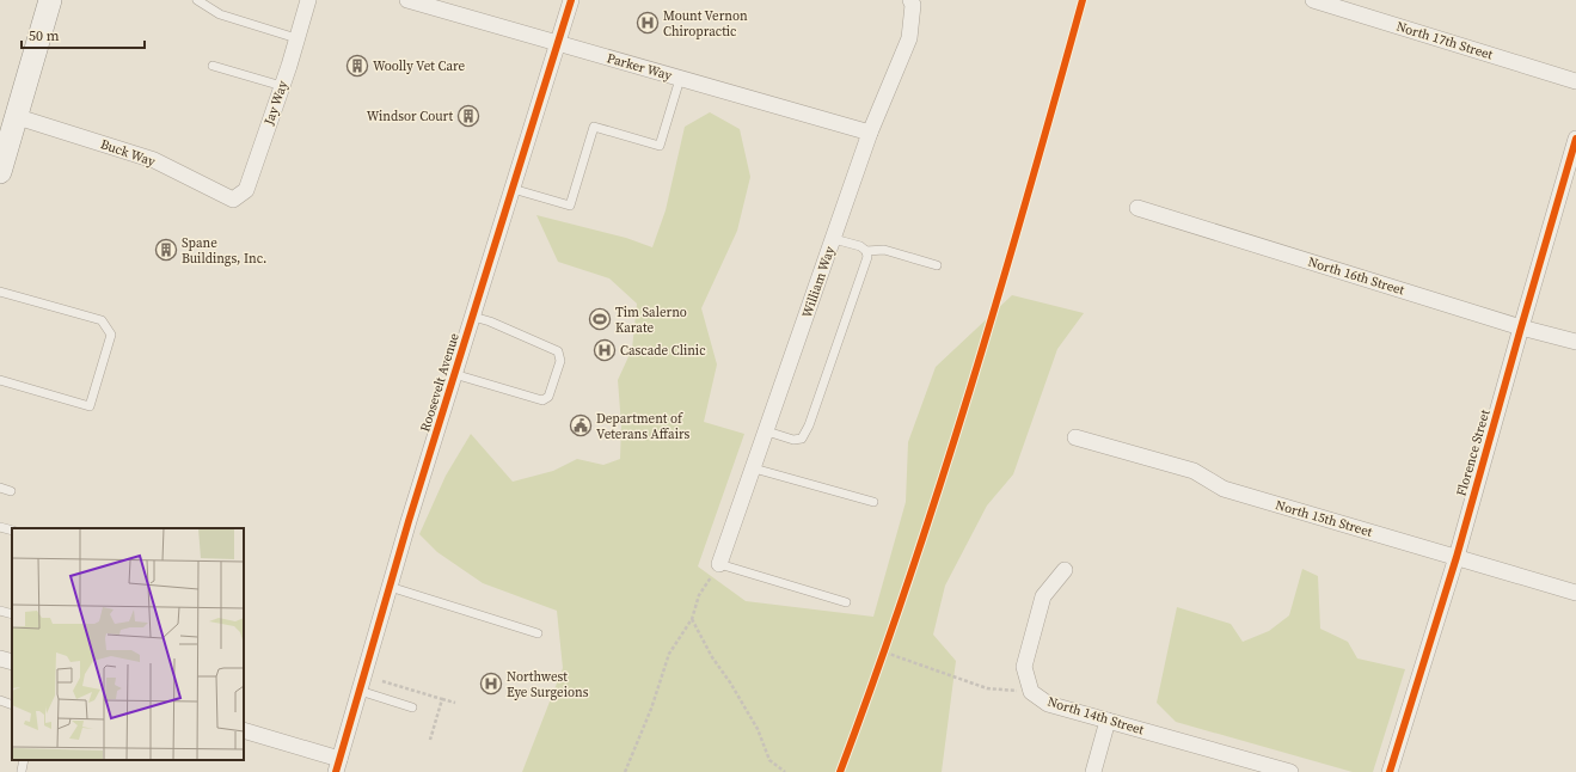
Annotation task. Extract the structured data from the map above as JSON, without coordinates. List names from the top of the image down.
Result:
{
  "streets": {
    "street": [
      "North 17th Street",
      "Parker Way",
      "Jay Way",
      "Buck Way",
      "North 16th Street",
      "William Way",
      "Roosevelt Avenue",
      "Florence Street",
      "North 15th Street",
      "North 14th Street"
    ]
  },
  "crossings": [
    ["Parker Way", "William Way"],
    ["Parker Way", "Roosevelt Avenue"],
    ["Jay Way", "Buck Way"],
    ["North 16th Street", "Florence Street"],
    ["Florence Street", "North 15th Street"]
  ],
  "places": {
    "hospital": ["Mount Vernon Chiropractic", "Cascade Clinic", "Northwest Eye Surgeions"],
    "building": ["Woolly Vet Care", "Windsor Court", "Spane Buildings, Inc."],
    "sports": ["Tim Salerno Karate"],
    "public building": ["Department of Veterans Affairs"]
  },
  "scale_bar": "50 m"
}
